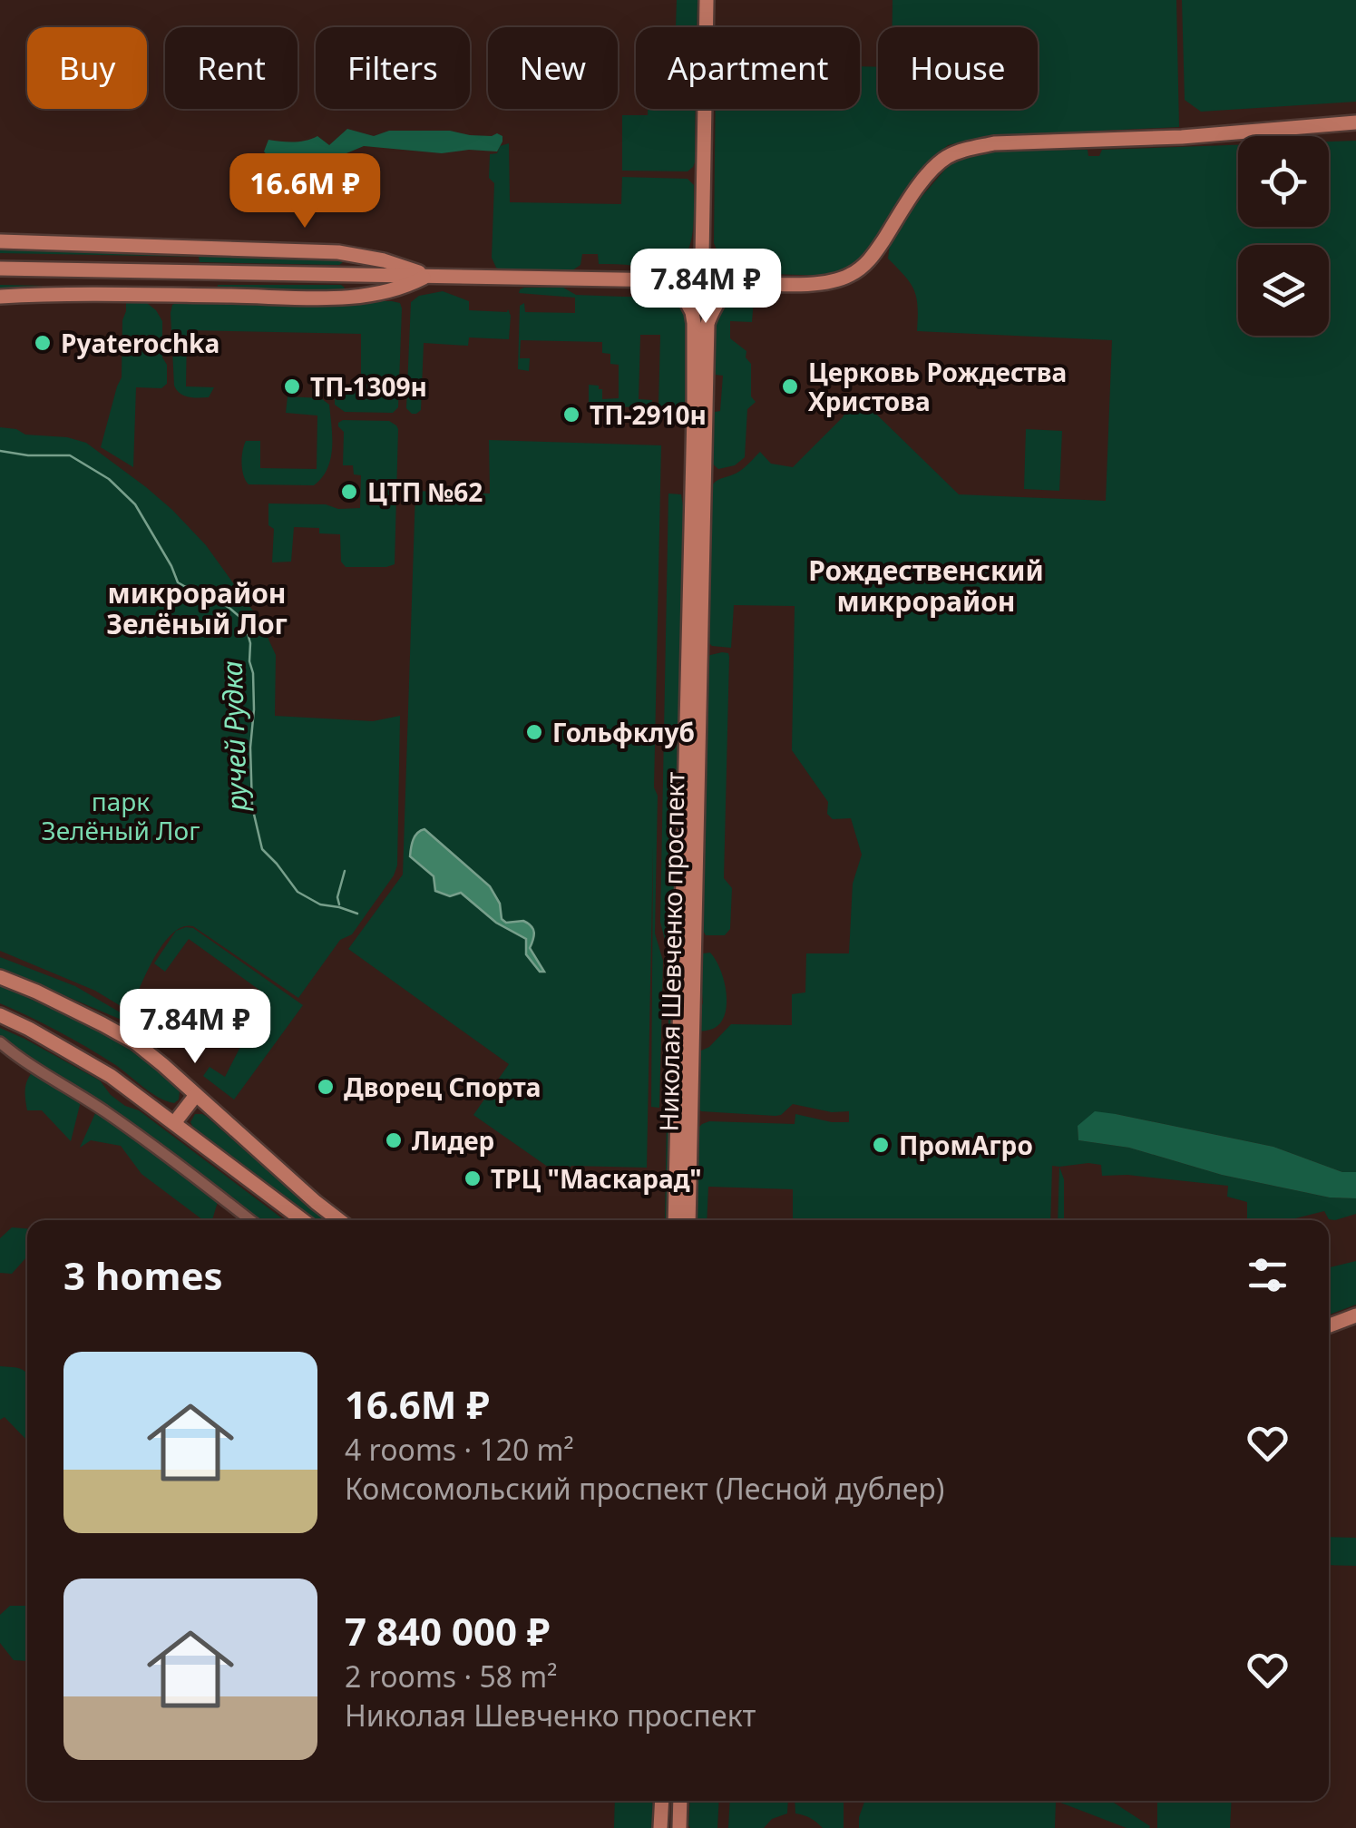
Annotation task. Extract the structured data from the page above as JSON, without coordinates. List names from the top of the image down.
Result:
{
  "streets": {
    "main road": ["Николая Шевченко проспект"]
  },
  "districts": ["Рождественский микрорайон", "микрорайон Зелёный Лог"],
  "water": ["ручей Рудка"],
  "parks": ["парк Зелёный Лог"],
  "places": [
    "Pyaterochka",
    "ТП-1309н",
    "Церковь Рождества Христова",
    "ТП-2910н",
    "ЦТП №62",
    "Гольфклуб",
    "Дворец Спорта",
    "Лидер",
    "ПромАгро",
    "ТРЦ \"Маскарад\""
  ],
  "page": {
    "chip": [
      "Buy",
      "Rent",
      "Filters",
      "New",
      "Apartment",
      "House"
    ],
    "price": ["16.6M ₽", "7.84M ₽", "7.84M ₽"],
    "heading": "3 homes",
    "list": [
      {
        "name": "16.6M ₽",
        "note": "4 rooms · 120 m² · Комсомольский проспект (Лесной дублер)"
      },
      {
        "name": "7 840 000 ₽",
        "note": "2 rooms · 58 m² · Николая Шевченко проспект"
      }
    ]
  }
}
